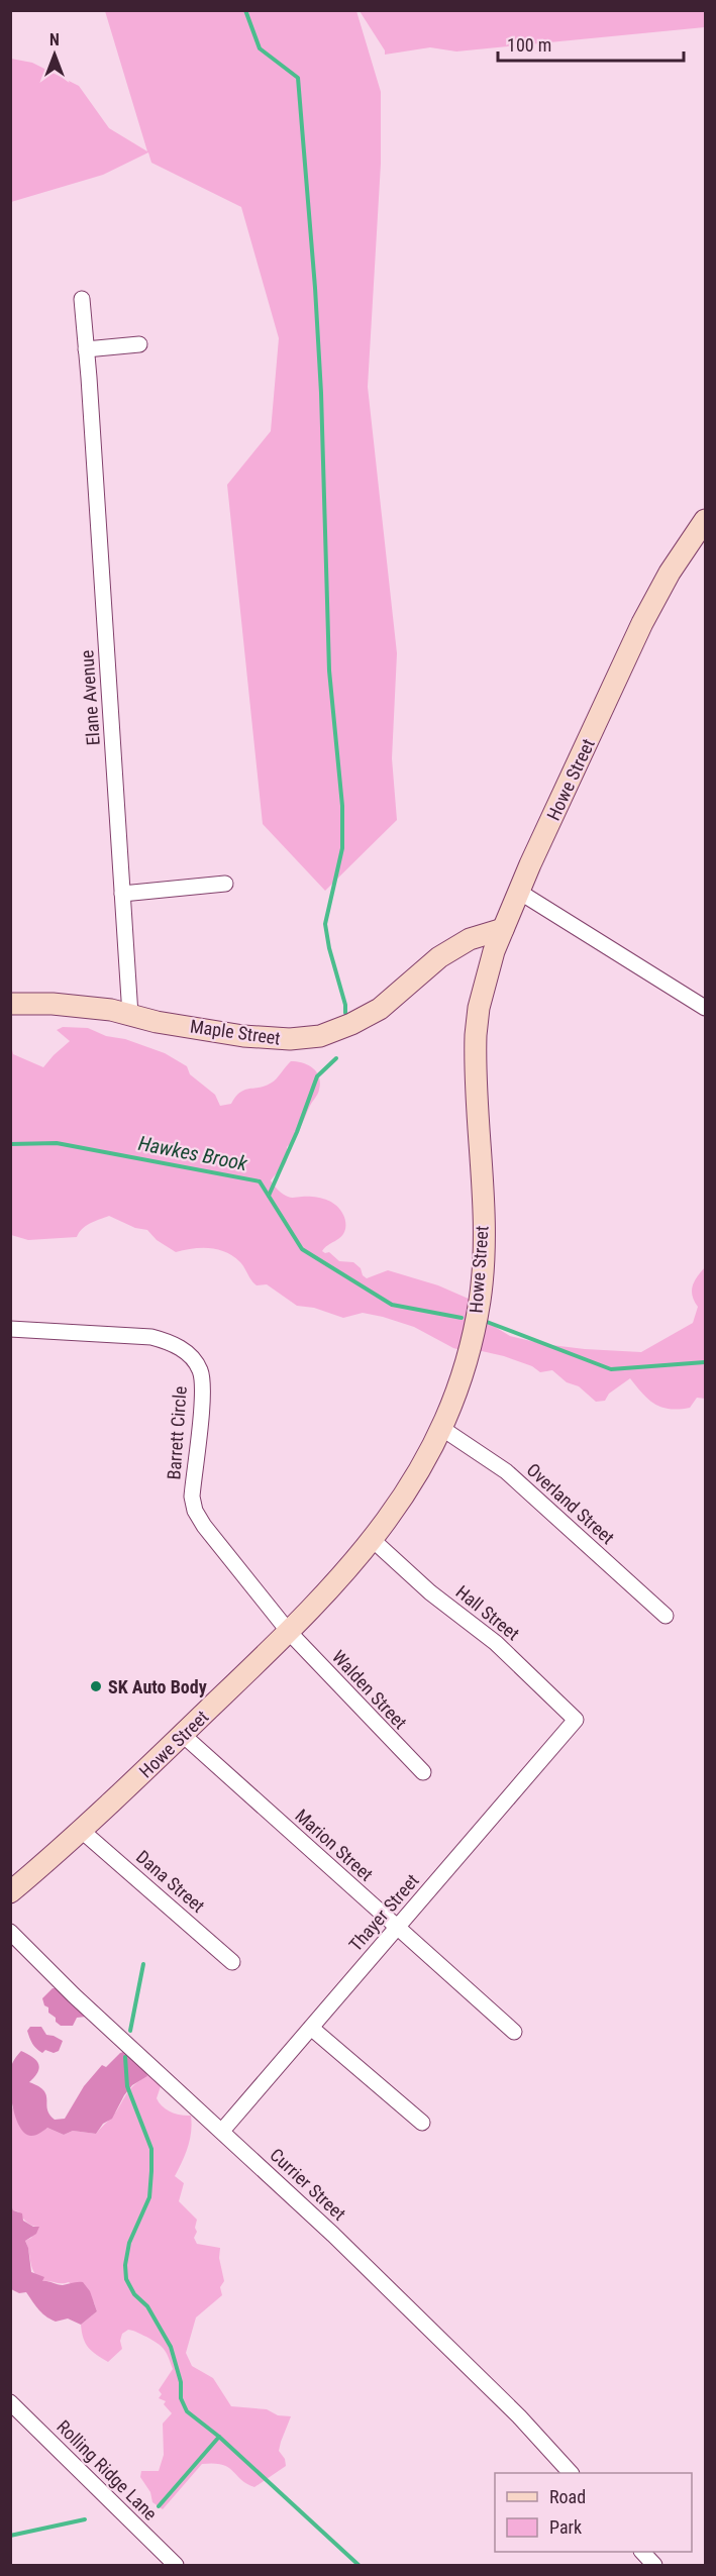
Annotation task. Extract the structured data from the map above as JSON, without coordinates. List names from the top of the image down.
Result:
{
  "streets": {
    "street": [
      "Elane Avenue",
      "Howe Street",
      "Maple Street",
      "Barrett Circle",
      "Overland Street",
      "Hall Street",
      "Walden Street",
      "Marion Street",
      "Dana Street",
      "Thayer Street",
      "Currier Street",
      "Rolling Ridge Lane"
    ]
  },
  "crossings": [
    ["Elane Avenue", "Maple Street"],
    ["Howe Street", "Maple Street"],
    ["Howe Street", "Barrett Circle"],
    ["Howe Street", "Overland Street"],
    ["Howe Street", "Hall Street"],
    ["Howe Street", "Walden Street"],
    ["Howe Street", "Marion Street"],
    ["Howe Street", "Dana Street"],
    ["Barrett Circle", "Walden Street"],
    ["Hall Street", "Thayer Street"],
    ["Marion Street", "Thayer Street"],
    ["Thayer Street", "Currier Street"]
  ],
  "water": ["Hawkes Brook"],
  "places": ["SK Auto Body"],
  "legend": ["Road", "Park"],
  "scale_bar": "100 m",
  "north": "top"
}
